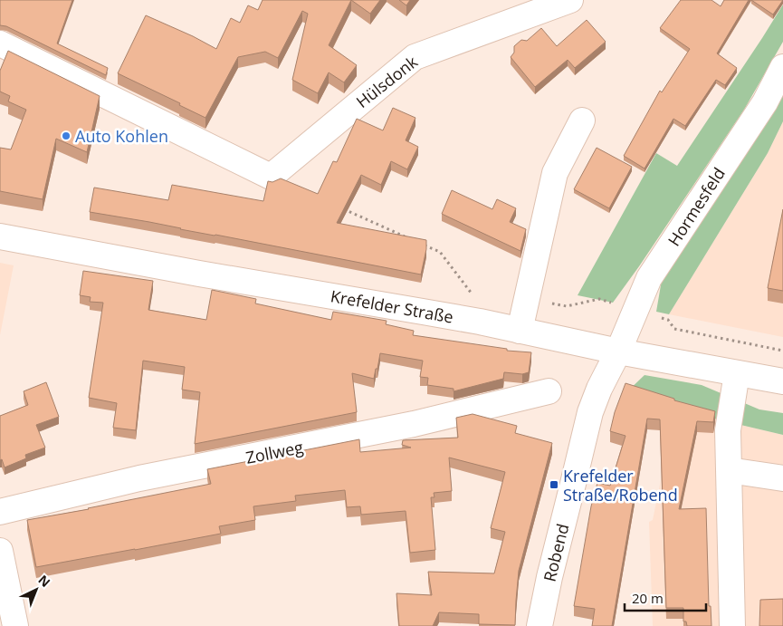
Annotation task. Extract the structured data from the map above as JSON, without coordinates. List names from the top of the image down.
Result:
{
  "streets": {
    "street": [
      "Hülsdonk",
      "Hormesfeld",
      "Krefelder Straße",
      "Zollweg",
      "Robend"
    ]
  },
  "crossings": [
    ["Hormesfeld", "Krefelder Straße"],
    ["Hormesfeld", "Robend"],
    ["Krefelder Straße", "Robend"]
  ],
  "places": {
    "other": ["Auto Kohlen"],
    "transit": ["Krefelder Straße/Robend"]
  },
  "scale_bar": "20 m",
  "north": "top right"
}
